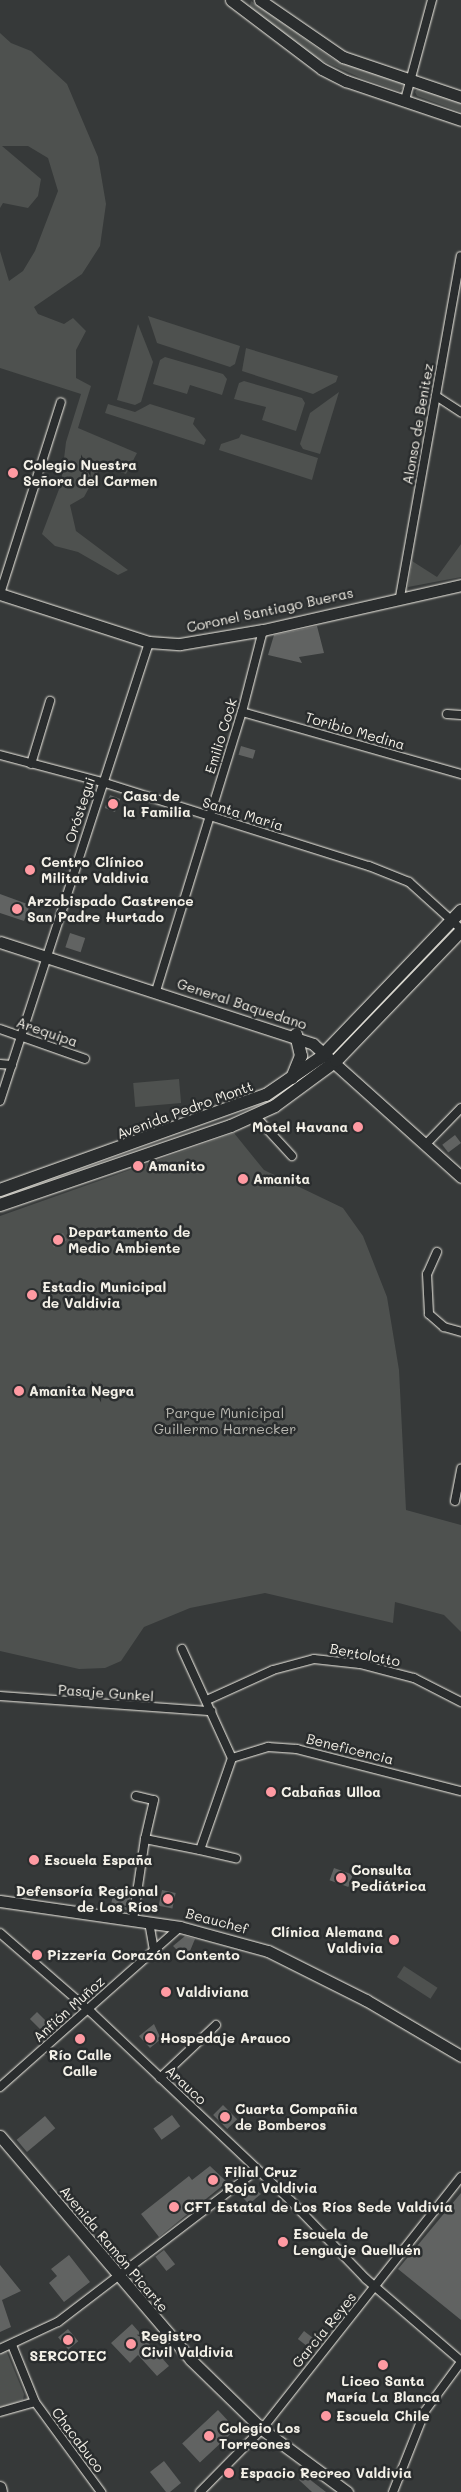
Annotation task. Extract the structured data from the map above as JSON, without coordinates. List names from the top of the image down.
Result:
{
  "streets": {
    "main road": [
      "Coronel Santiago Bueras",
      "General Baquedano",
      "Avenida Pedro Montt",
      "Beauchef",
      "Avenida Ramón Picarte"
    ],
    "street": [
      "Alonso de Benitez",
      "Toribio Medina",
      "Emilio Cock",
      "Oróstegui",
      "Santa María",
      "Arequipa",
      "Bertolotto",
      "Pasaje Gunkel",
      "Beneficencia",
      "Anfión Muñoz",
      "Arauco",
      "García Reyes",
      "Chacabuco"
    ]
  },
  "crossings": [
    ["Alonso de Benitez", "Coronel Santiago Bueras"],
    ["Coronel Santiago Bueras", "Emilio Cock"],
    ["Coronel Santiago Bueras", "Oróstegui"],
    ["Toribio Medina", "Emilio Cock"],
    ["Emilio Cock", "Santa María"],
    ["Emilio Cock", "General Baquedano"],
    ["Oróstegui", "Santa María"],
    ["Oróstegui", "General Baquedano"],
    ["Oróstegui", "Arequipa"],
    ["Santa María", "Avenida Pedro Montt"],
    ["General Baquedano", "Avenida Pedro Montt"],
    ["Beauchef", "Anfión Muñoz"],
    ["Anfión Muñoz", "Arauco"],
    ["Arauco", "García Reyes"],
    ["Avenida Ramón Picarte", "García Reyes"]
  ],
  "parks": ["Parque Municipal Guillermo Harnecker"],
  "places": [
    "Colegio Nuestra Señora del Carmen",
    "Casa de la Familia",
    "Centro Clínico Militar Valdivia",
    "Arzobispado Castrence San Padre Hurtado",
    "Motel Havana",
    "Amanito",
    "Amanita",
    "Departamento de Medio Ambiente",
    "Estadio Municipal de Valdivia",
    "Amanita Negra",
    "Cabañas Ulloa",
    "Escuela España",
    "Consulta Pediátrica",
    "Defensoría Regional de Los Ríos",
    "Clínica Alemana Valdivia",
    "Pizzería Corazón Contento",
    "Valdiviana",
    "Hospedaje Arauco",
    "Río Calle Calle",
    "Cuarta Compañia de Bomberos",
    "Filial Cruz Roja Valdivia",
    "CFT Estatal de Los Ríos Sede Valdivia",
    "Escuela de Lenguaje Quelluén",
    "SERCOTEC",
    "Registro Civil Valdivia",
    "Liceo Santa María La Blanca",
    "Escuela Chile",
    "Colegio Los Torreones",
    "Espacio Recreo Valdivia"
  ]
}
